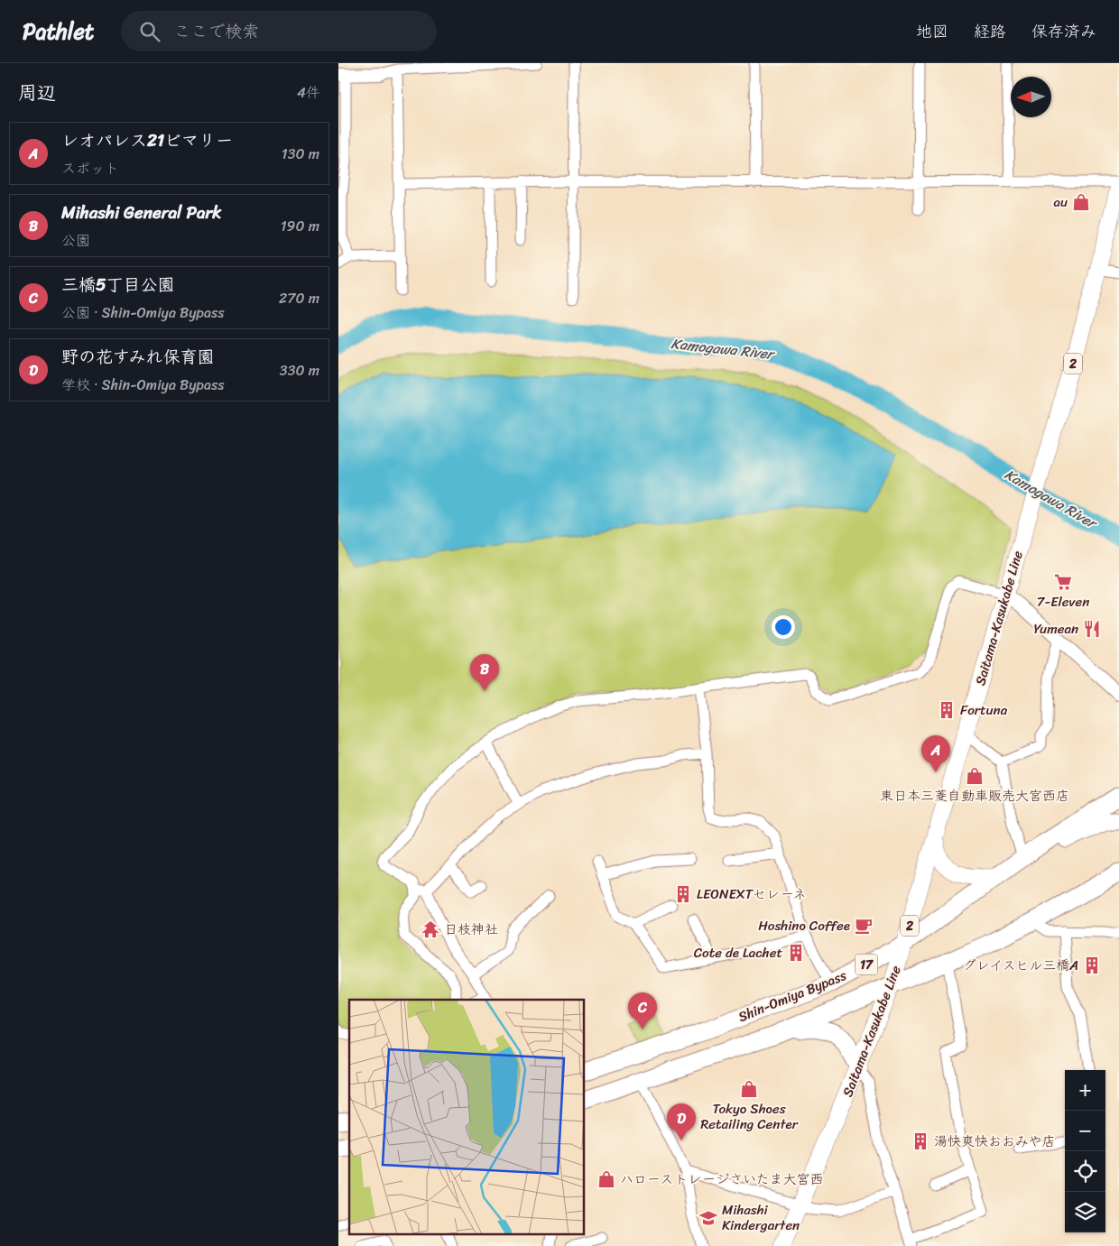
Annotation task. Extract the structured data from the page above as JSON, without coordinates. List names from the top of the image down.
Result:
{
  "streets": {
    "highway": ["17", "Shin-Omiya Bypass"],
    "main road": ["2", "Saitama-Kasukabe Line"]
  },
  "crossings": [
    ["Saitama-Kasukabe Line", "Shin-Omiya Bypass"]
  ],
  "water": ["Kamogawa River"],
  "places": {
    "shop": [
      "au",
      "東日本三菱自動車販売大宮西店",
      "Tokyo Shoes Retailing Center",
      "ハローストレージさいたま大宮西"
    ],
    "supermarket": ["7-Eleven"],
    "restaurant": ["Yumean"],
    "building": [
      "Fortuna",
      "LEONEXTセレーネ",
      "Cote de Lachet",
      "グレイスヒル三橋A",
      "湯快爽快おおみや店"
    ],
    "cafe": ["Hoshino Coffee"],
    "temple": ["日枝神社"],
    "school or university": ["Mihashi Kindergarten"]
  },
  "north": "left",
  "page": {
    "header": "Pathlet",
    "search": "ここで検索",
    "nav": ["地図", "経路", "保存済み"],
    "heading": ["周辺", "4件"],
    "list": [
      {
        "mark": "A",
        "name": "レオパレス21ビマリー",
        "note": "スポット",
        "value": "130 m"
      },
      {
        "mark": "B",
        "name": "Mihashi General Park",
        "note": "公園",
        "value": "190 m"
      },
      {
        "mark": "C",
        "name": "三橋5丁目公園",
        "note": "公園 · Shin-Omiya Bypass",
        "value": "270 m"
      },
      {
        "mark": "D",
        "name": "野の花すみれ保育園",
        "note": "学校 · Shin-Omiya Bypass",
        "value": "330 m"
      }
    ],
    "pins": [
      "B",
      "A",
      "C",
      "D"
    ],
    "map_buttons": ["+", "−"]
  }
}
